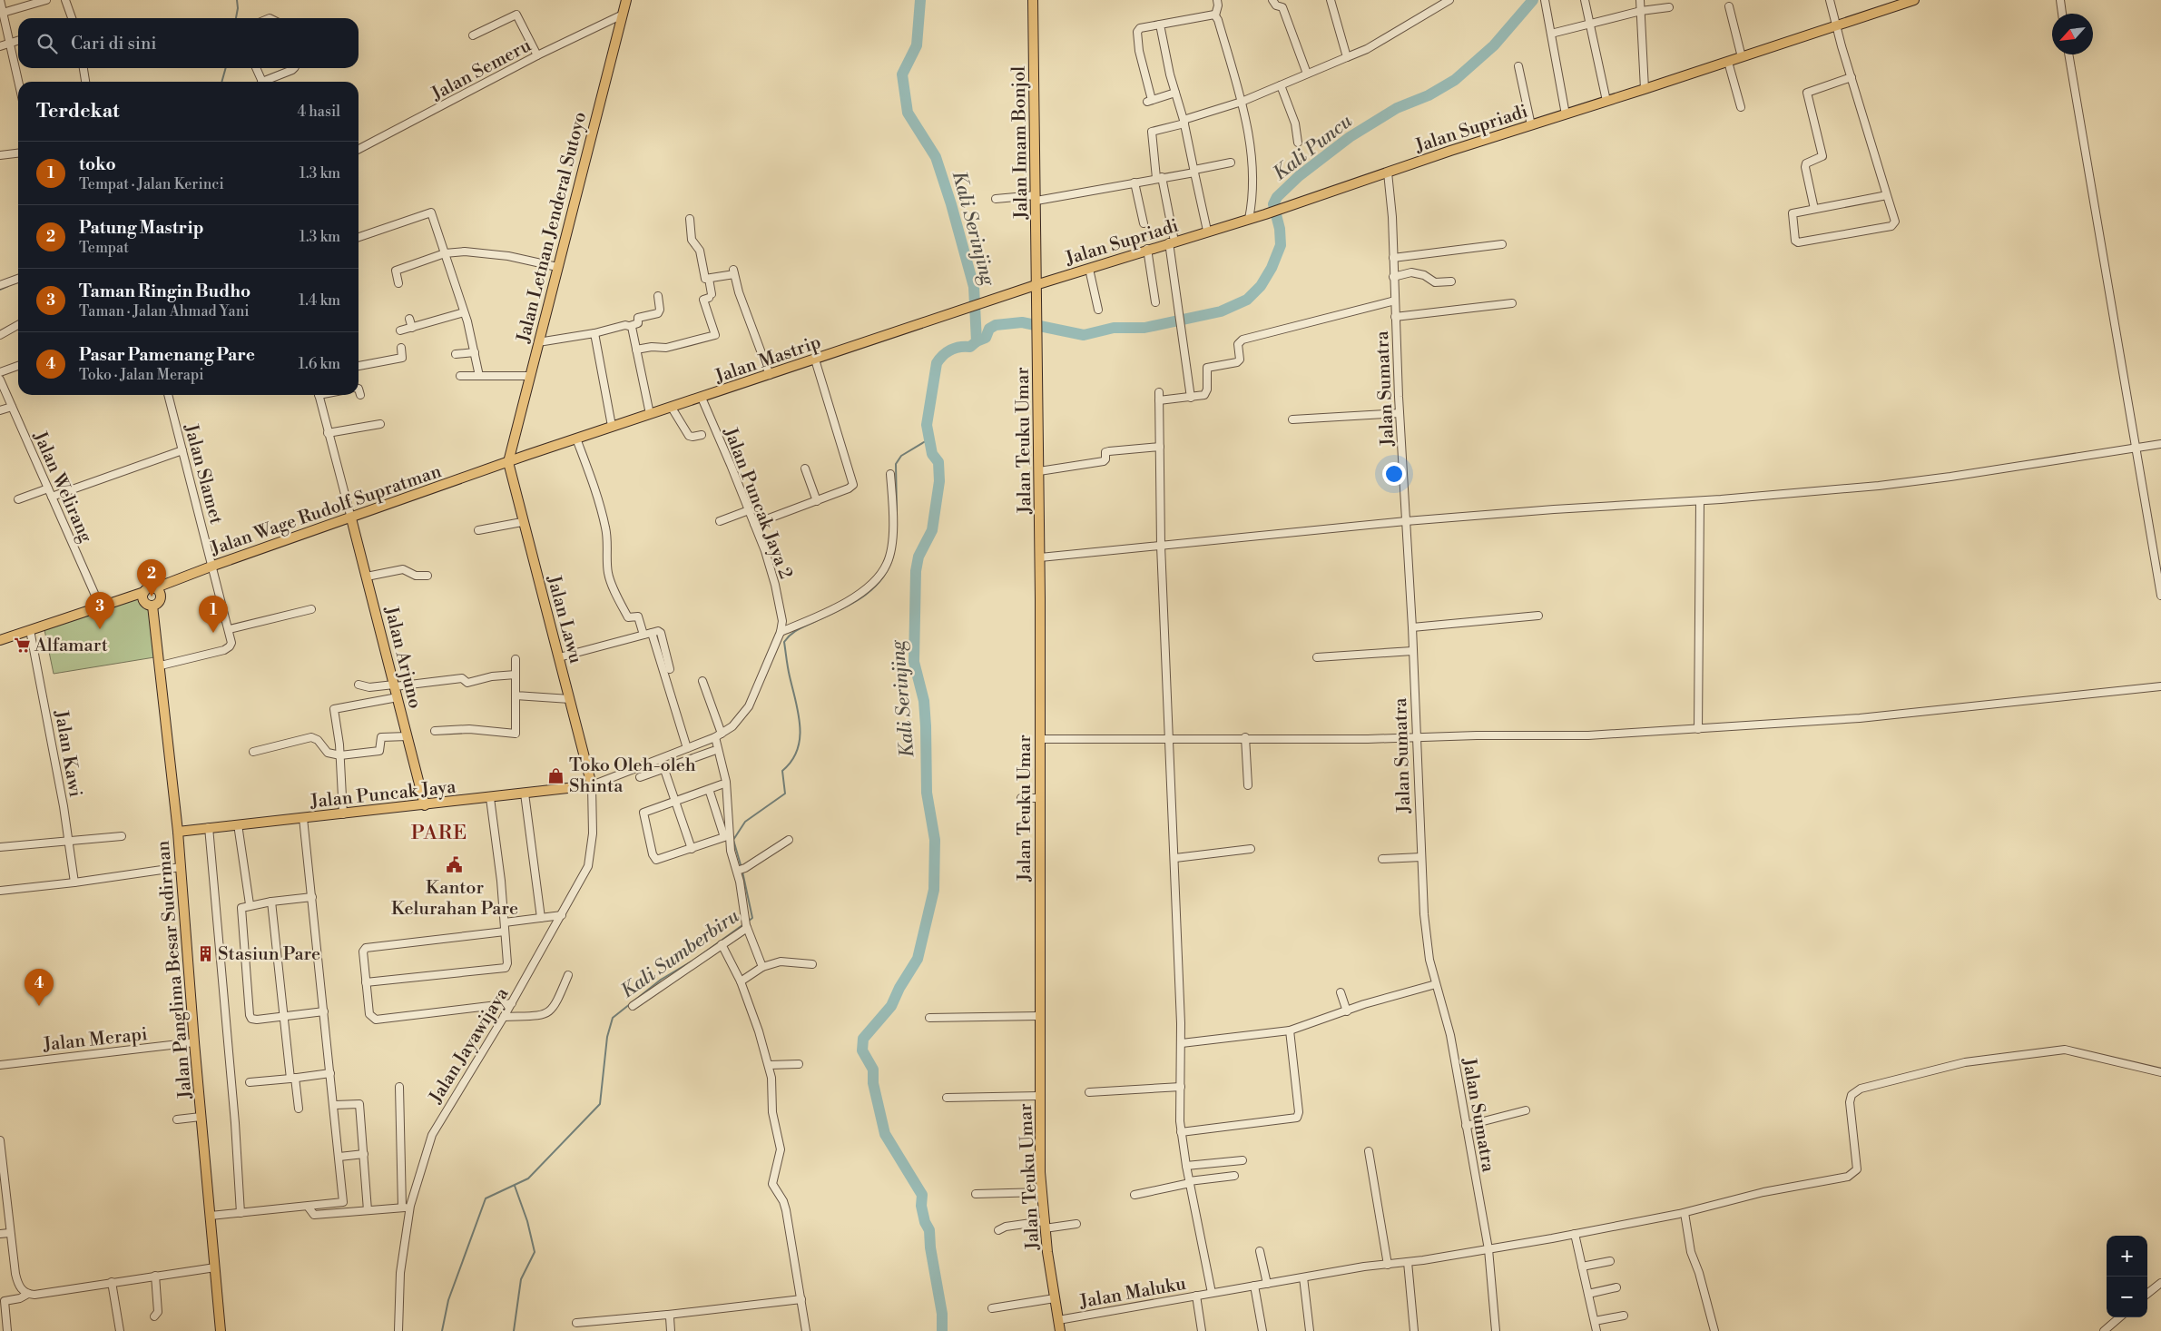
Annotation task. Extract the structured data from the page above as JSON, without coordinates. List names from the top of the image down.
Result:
{
  "streets": {
    "main road": [
      "Jalan Supriadi",
      "Jalan Imam Bonjol",
      "Jalan Letnan Jenderal Sutoyo",
      "Jalan Mastrip",
      "Jalan Teuku Umar",
      "Jalan Wage Rudolf Supratman",
      "Jalan Lawu",
      "Jalan Arjuno",
      "Jalan Puncak Jaya",
      "Jalan Panglima Besar Sudirman"
    ],
    "street": [
      "Jalan Semeru",
      "Jalan Sumatra",
      "Jalan Slamet",
      "Jalan Welirang",
      "Jalan Puncak Jaya 2",
      "Jalan Kawi",
      "Jalan Merapi",
      "Jalan Jayawijaya",
      "Jalan Maluku"
    ]
  },
  "crossings": [
    ["Jalan Semeru", "Jalan Letnan Jenderal Sutoyo"],
    ["Jalan Supriadi", "Jalan Imam Bonjol"],
    ["Jalan Supriadi", "Jalan Mastrip"],
    ["Jalan Supriadi", "Jalan Sumatra"],
    ["Jalan Supriadi", "Jalan Teuku Umar"],
    ["Jalan Imam Bonjol", "Jalan Mastrip"],
    ["Jalan Imam Bonjol", "Jalan Teuku Umar"],
    ["Jalan Letnan Jenderal Sutoyo", "Jalan Mastrip"],
    ["Jalan Letnan Jenderal Sutoyo", "Jalan Wage Rudolf Supratman"],
    ["Jalan Letnan Jenderal Sutoyo", "Jalan Lawu"],
    ["Jalan Mastrip", "Jalan Teuku Umar"],
    ["Jalan Mastrip", "Jalan Puncak Jaya 2"],
    ["Jalan Mastrip", "Jalan Wage Rudolf Supratman"],
    ["Jalan Mastrip", "Jalan Lawu"],
    ["Jalan Sumatra", "Jalan Maluku"],
    ["Jalan Teuku Umar", "Jalan Maluku"],
    ["Jalan Slamet", "Jalan Wage Rudolf Supratman"],
    ["Jalan Puncak Jaya 2", "Jalan Lawu"],
    ["Jalan Puncak Jaya 2", "Jalan Puncak Jaya"],
    ["Jalan Puncak Jaya 2", "Jalan Jayawijaya"],
    ["Jalan Wage Rudolf Supratman", "Jalan Lawu"],
    ["Jalan Wage Rudolf Supratman", "Jalan Arjuno"],
    ["Jalan Wage Rudolf Supratman", "Jalan Panglima Besar Sudirman"],
    ["Jalan Lawu", "Jalan Puncak Jaya"],
    ["Jalan Lawu", "Jalan Jayawijaya"],
    ["Jalan Arjuno", "Jalan Puncak Jaya"],
    ["Jalan Puncak Jaya", "Jalan Panglima Besar Sudirman"],
    ["Jalan Puncak Jaya", "Jalan Jayawijaya"],
    ["Jalan Panglima Besar Sudirman", "Jalan Merapi"]
  ],
  "districts": ["PARE"],
  "water": ["Kali Puncu", "Kali Serinjing", "Kali Sumberbiru"],
  "places": {
    "supermarket": ["Alfamart"],
    "shop": ["Toko Oleh-oleh Shinta"],
    "public building": ["Kantor Kelurahan Pare"],
    "building": ["Stasiun Pare"]
  },
  "north": "bottom left",
  "page": {
    "search": "Cari di sini",
    "heading": ["Terdekat", "4 hasil"],
    "list": [
      {
        "mark": "1",
        "name": "toko",
        "note": "Tempat · Jalan Kerinci",
        "value": "1.3 km"
      },
      {
        "mark": "2",
        "name": "Patung Mastrip",
        "note": "Tempat",
        "value": "1.3 km"
      },
      {
        "mark": "3",
        "name": "Taman Ringin Budho",
        "note": "Taman · Jalan Ahmad Yani",
        "value": "1.4 km"
      },
      {
        "mark": "4",
        "name": "Pasar Pamenang Pare",
        "note": "Toko · Jalan Merapi",
        "value": "1.6 km"
      }
    ],
    "pins": [
      "2",
      "3",
      "1",
      "4"
    ],
    "map_buttons": ["+", "−"]
  }
}
